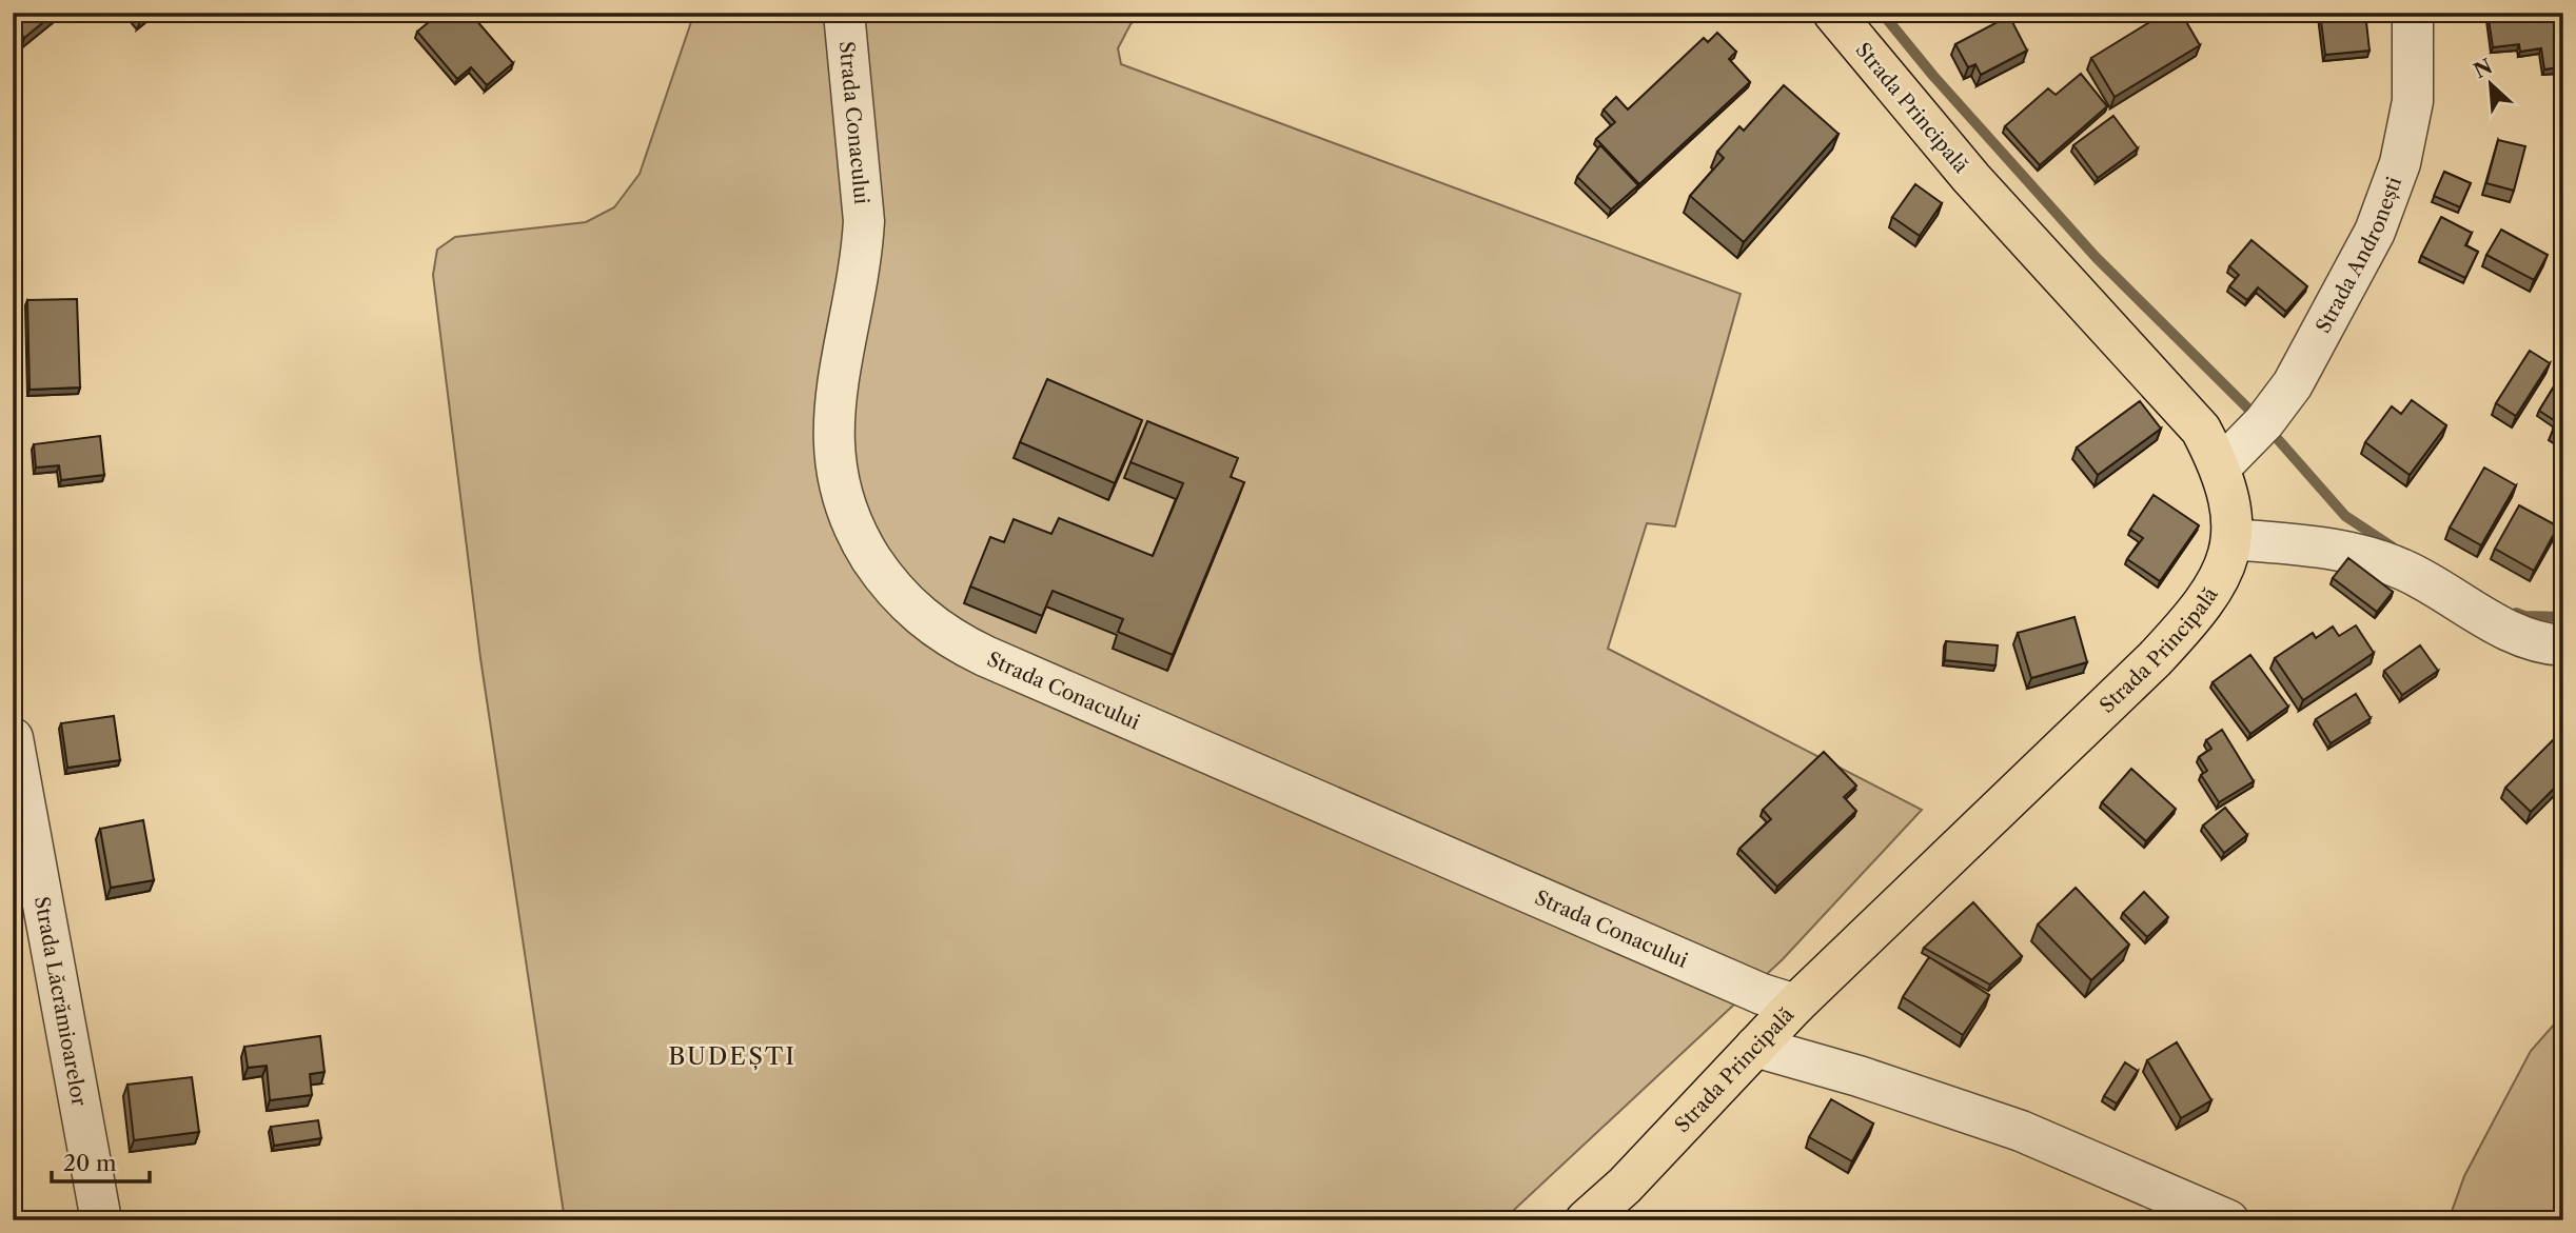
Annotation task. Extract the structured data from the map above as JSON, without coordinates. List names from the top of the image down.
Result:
{
  "streets": {
    "main road": ["Strada Principală"],
    "street": ["Strada Conacului", "Strada Andronești", "Strada Lăcrămioarelor"]
  },
  "crossings": [
    ["Strada Principală", "Strada Conacului"],
    ["Strada Principală", "Strada Andronești"]
  ],
  "districts": ["BUDEȘTI"],
  "scale_bar": "20 m",
  "north": "top left"
}
